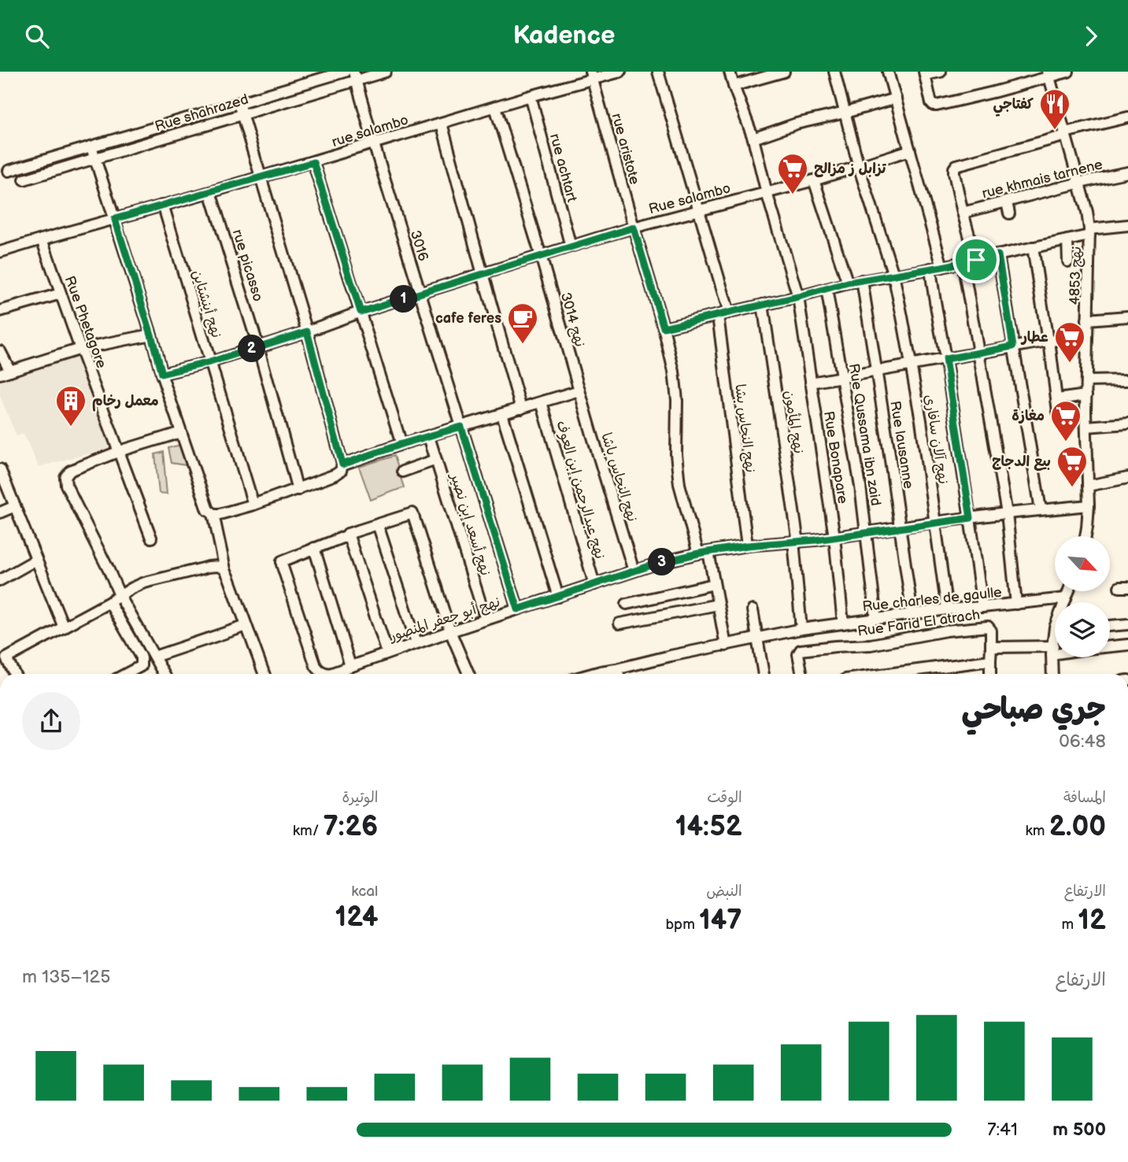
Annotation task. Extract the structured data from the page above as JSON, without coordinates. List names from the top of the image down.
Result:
{
  "streets": {
    "street": [
      "Rue shahrazed",
      "rue salambo",
      "rue aristote",
      "rue achtart",
      "rue khmais tarnene",
      "Rue salambo",
      "3016",
      "rue picasso",
      "نهج 4853",
      "نهج أينشتاين",
      "نهج 3014",
      "Rue Phetagore",
      "نهج المأمون",
      "نهج النحاس بشا",
      "Rue Qussama ibn zaid",
      "نهج آلان سافاري",
      "Rue lausanne",
      "Rue Bonapare",
      "نهج النحاس باشا",
      "نهج عبدالرحمن إبن العوف",
      "نهج أسعد إبن نصير",
      "Rue charles de gaulle",
      "نهج أبو جعفر المنصور",
      "Rue Farid El atrach"
    ]
  },
  "crossings": [
    ["Rue shahrazed", "3016"],
    ["rue salambo", "rue aristote"],
    ["rue salambo", "rue achtart"],
    ["rue salambo", "3016"],
    ["rue salambo", "rue picasso"],
    ["rue salambo", "نهج أينشتاين"],
    ["rue salambo", "نهج 3014"],
    ["rue salambo", "Rue Phetagore"],
    ["rue aristote", "Rue salambo"],
    ["rue aristote", "Rue charles de gaulle"],
    ["rue aristote", "نهج أبو جعفر المنصور"],
    ["rue achtart", "Rue salambo"],
    ["rue khmais tarnene", "نهج 4853"],
    ["Rue salambo", "3016"],
    ["Rue salambo", "rue picasso"],
    ["Rue salambo", "نهج أينشتاين"],
    ["Rue salambo", "نهج 3014"],
    ["Rue salambo", "نهج آلان سافاري"],
    ["Rue salambo", "Rue Bonapare"],
    ["3016", "نهج أبو جعفر المنصور"],
    ["نهج 4853", "نهج أبو جعفر المنصور"],
    ["نهج 3014", "نهج النحاس باشا"],
    ["نهج المأمون", "Rue charles de gaulle"],
    ["نهج المأمون", "نهج أبو جعفر المنصور"],
    ["نهج النحاس بشا", "نهج أبو جعفر المنصور"],
    ["Rue Qussama ibn zaid", "Rue charles de gaulle"],
    ["Rue Qussama ibn zaid", "نهج أبو جعفر المنصور"],
    ["نهج آلان سافاري", "Rue charles de gaulle"],
    ["نهج آلان سافاري", "نهج أبو جعفر المنصور"],
    ["Rue lausanne", "Rue charles de gaulle"],
    ["Rue lausanne", "نهج أبو جعفر المنصور"],
    ["Rue Bonapare", "Rue charles de gaulle"],
    ["Rue Bonapare", "نهج أبو جعفر المنصور"],
    ["نهج النحاس باشا", "نهج أبو جعفر المنصور"],
    ["نهج عبدالرحمن إبن العوف", "نهج أبو جعفر المنصور"],
    ["نهج أسعد إبن نصير", "نهج أبو جعفر المنصور"]
  ],
  "places": {
    "restaurant": ["كفتاجي"],
    "supermarket": [
      "تزابل ز مزالح",
      "عطار",
      "مغازة",
      "بيع الدجاج"
    ],
    "cafe": ["cafe feres"],
    "building": ["معمل رخام"]
  },
  "north": "bottom right",
  "page": {
    "header": "Kadence",
    "pins": ["1", "2", "3"],
    "heading": ["جري صباحي", "06:48"],
    "stats": [
      ["المسافة", "2.00 km"],
      ["الوقت", "14:52"],
      ["الوتيرة", "7:26 /km"],
      ["الارتفاع", "12 m"],
      ["النبض", "147 bpm"],
      ["kcal", "124"]
    ],
    "chart": ["الارتفاع", "125–135 m"],
    "list": [
      {
        "name": "500 m",
        "note": "7:41"
      }
    ]
  }
}
